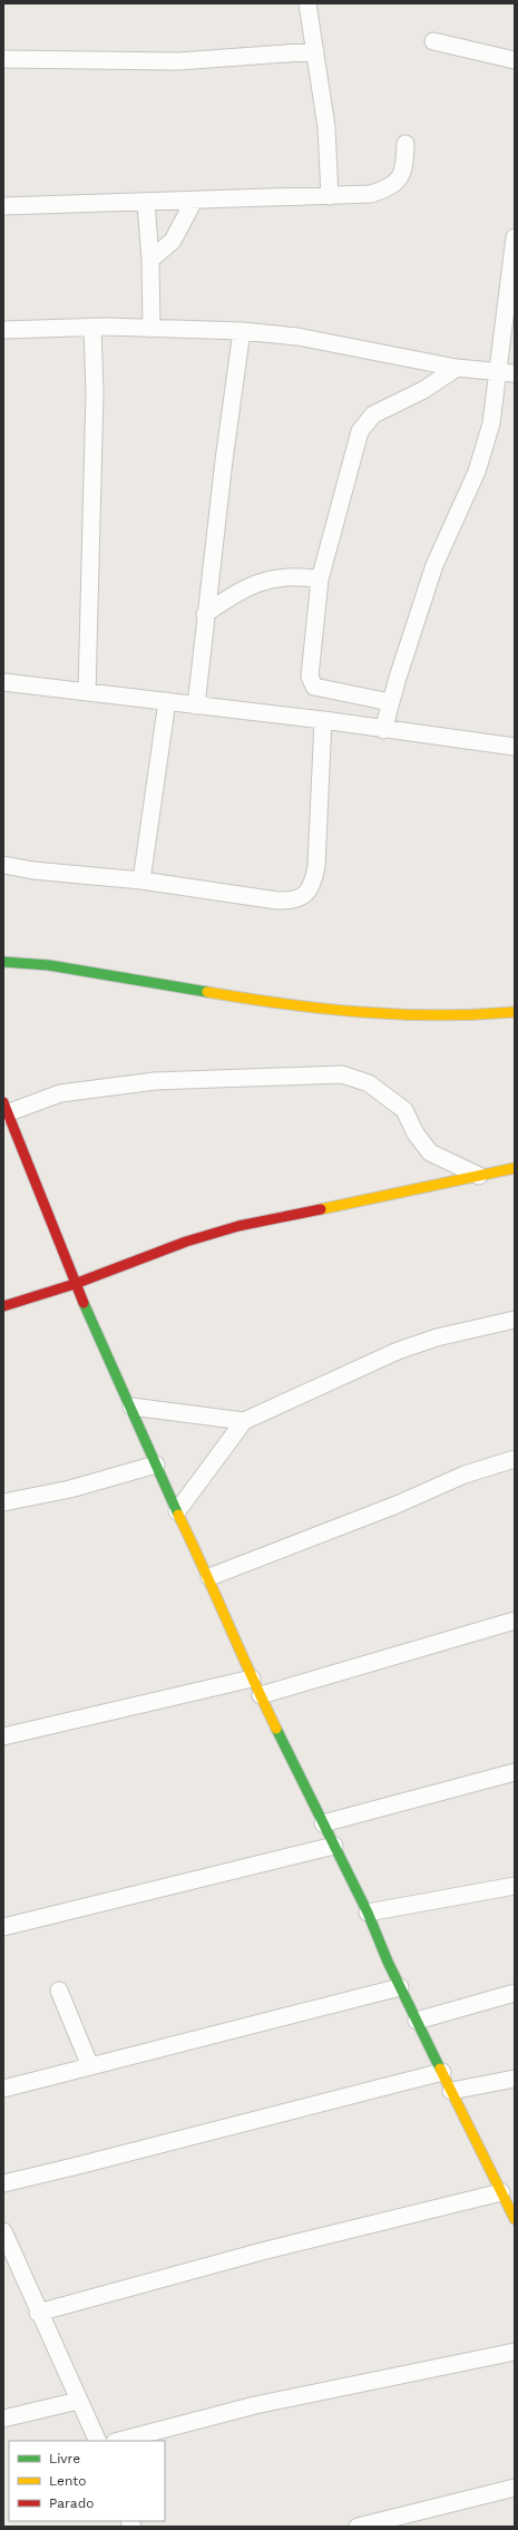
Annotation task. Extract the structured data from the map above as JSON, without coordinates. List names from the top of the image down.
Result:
{
  "legend": ["Livre", "Lento", "Parado"]
}
